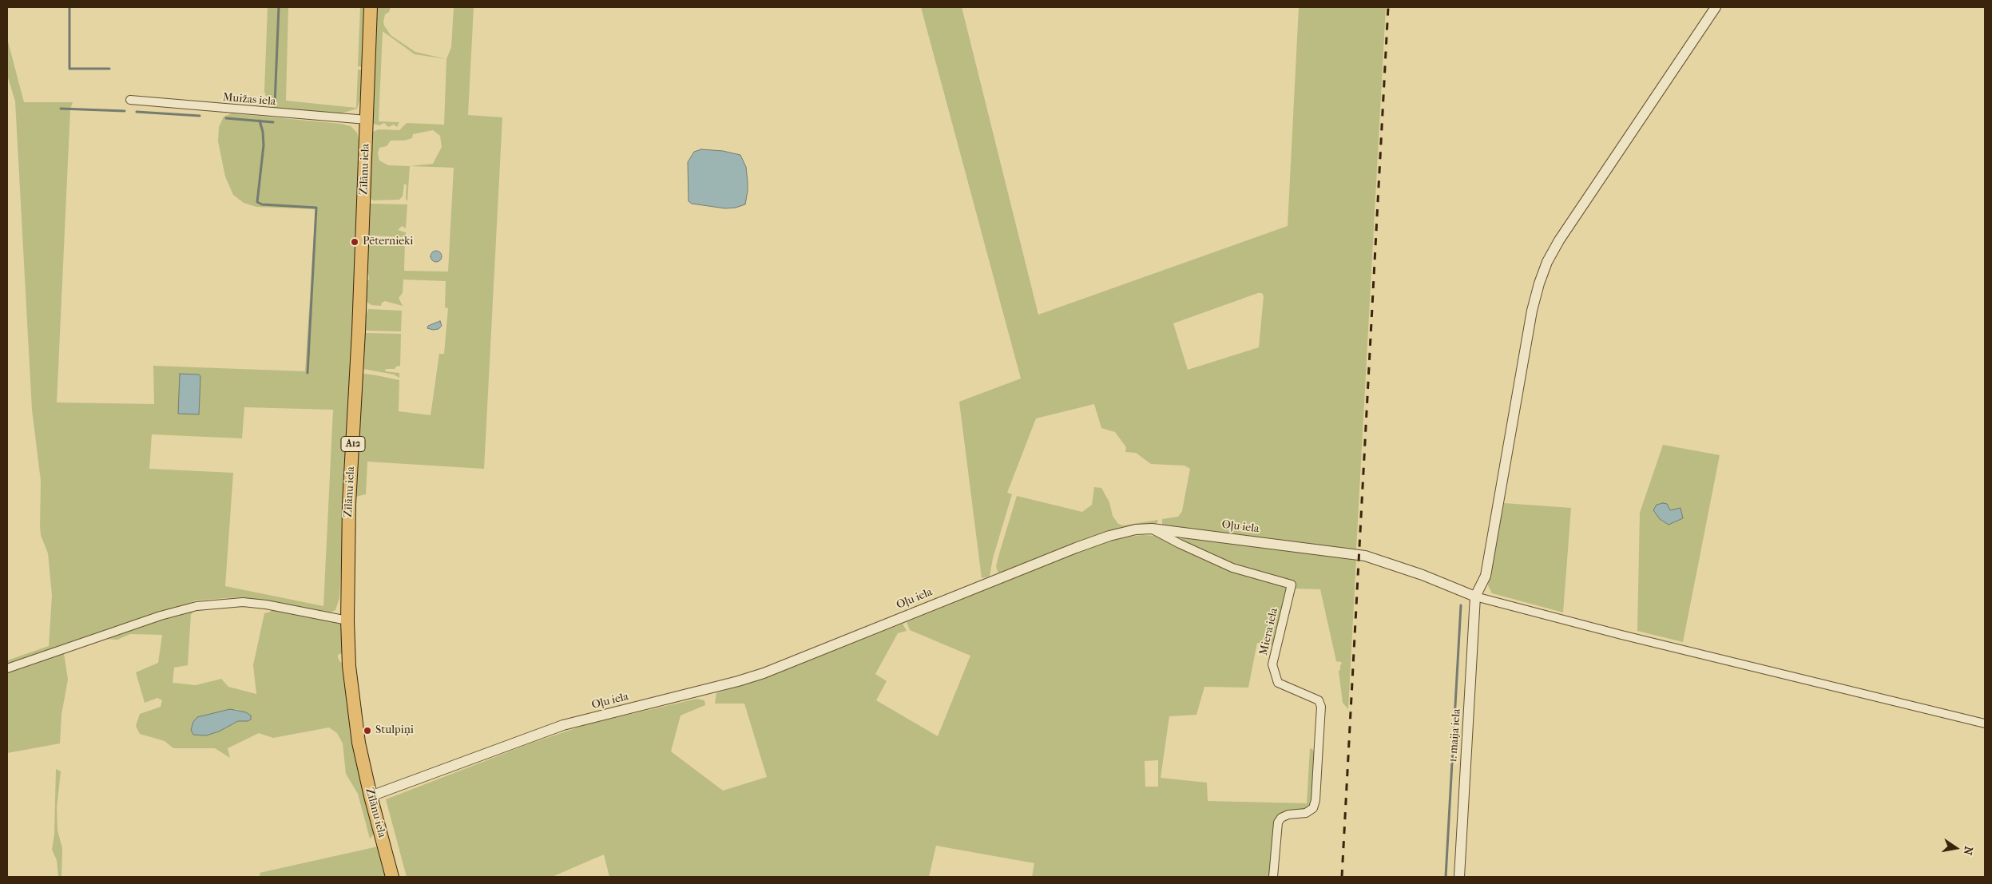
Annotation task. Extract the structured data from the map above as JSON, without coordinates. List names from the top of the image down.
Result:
{
  "streets": {
    "highway": ["Zīlānu iela", "A12"],
    "street": [
      "Muižas iela",
      "Oļu iela",
      "Miera iela",
      "1. maija iela"
    ]
  },
  "crossings": [
    ["Muižas iela", "Zīlānu iela"],
    ["Zīlānu iela", "Oļu iela"],
    ["Oļu iela", "Miera iela"],
    ["Oļu iela", "1. maija iela"]
  ],
  "places": ["Pēternieki", "Stulpiņi"],
  "north": "right"
}
